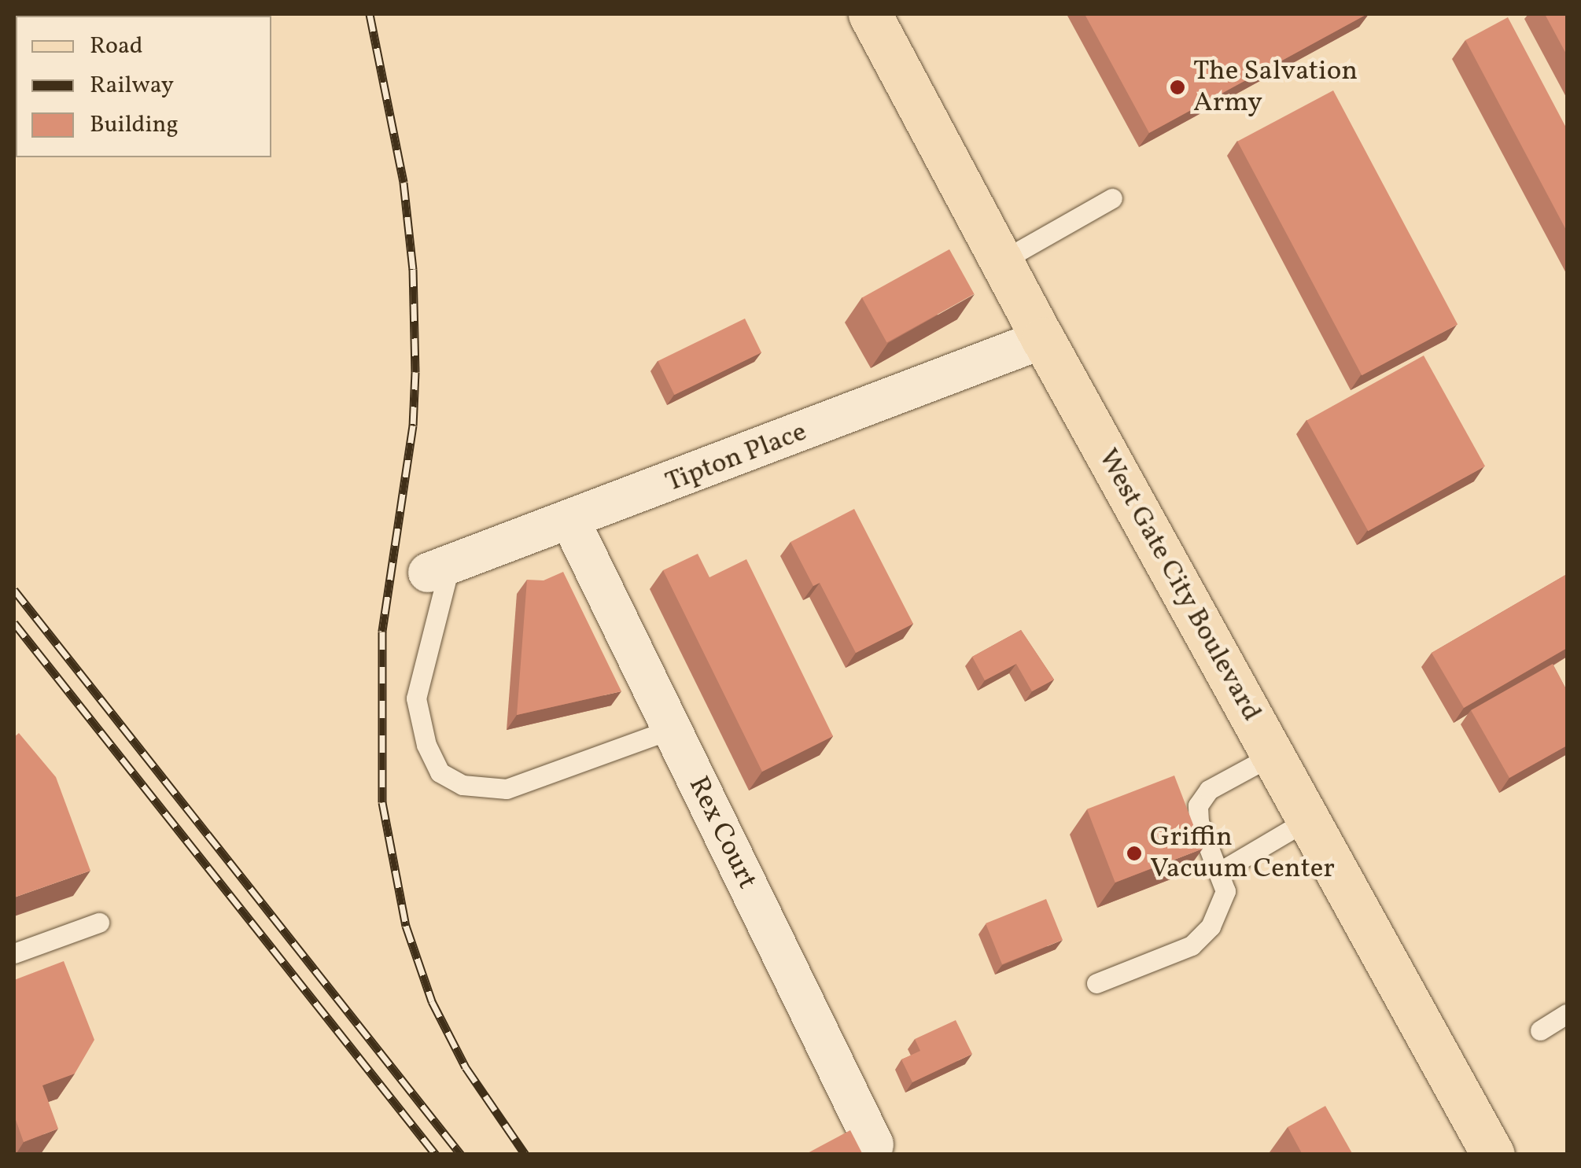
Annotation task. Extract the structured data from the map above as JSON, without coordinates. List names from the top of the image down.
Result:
{
  "streets": {
    "main road": ["West Gate City Boulevard"],
    "street": ["Tipton Place", "Rex Court"]
  },
  "crossings": [
    ["Tipton Place", "West Gate City Boulevard"],
    ["Tipton Place", "Rex Court"]
  ],
  "places": ["The Salvation Army", "Griffin Vacuum Center"],
  "legend": ["Road", "Railway", "Building"]
}
